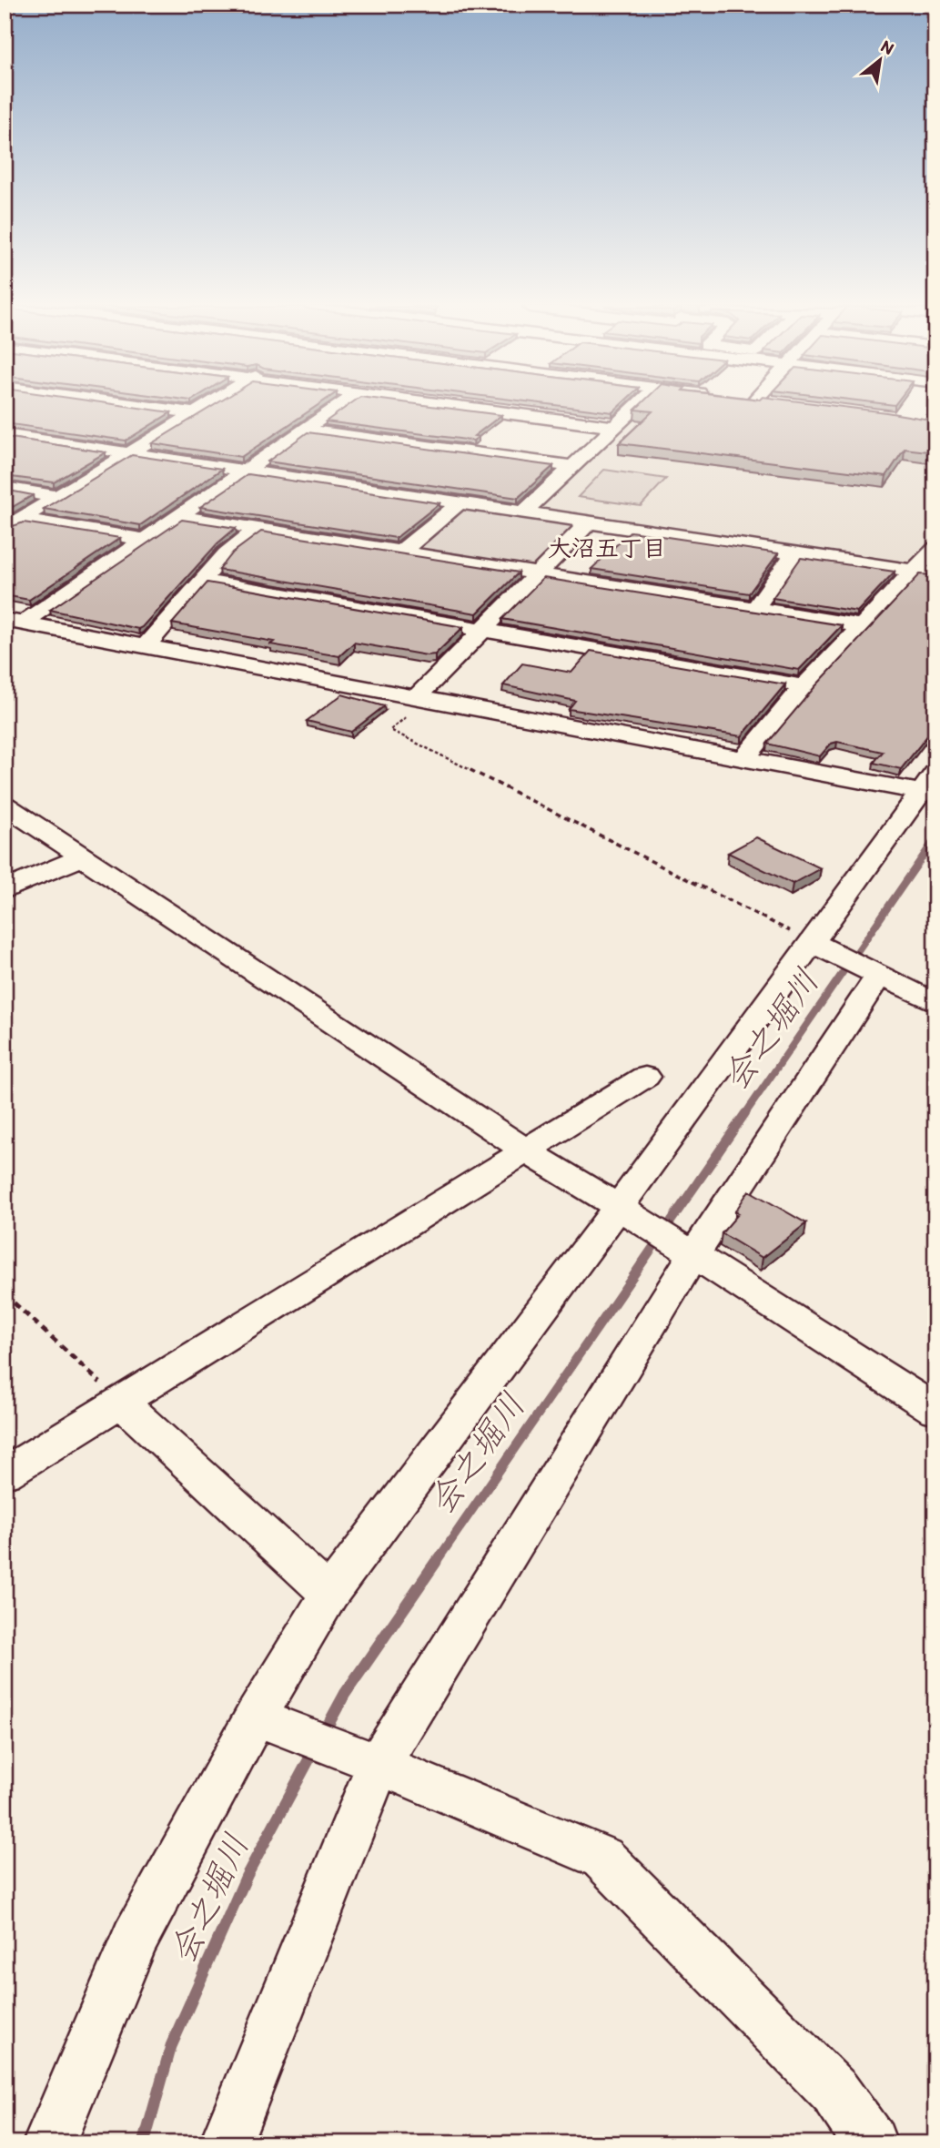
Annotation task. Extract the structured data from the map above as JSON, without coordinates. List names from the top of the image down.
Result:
{
  "districts": ["大沼五丁目"],
  "water": ["会之堀川"],
  "north": "top right"
}
